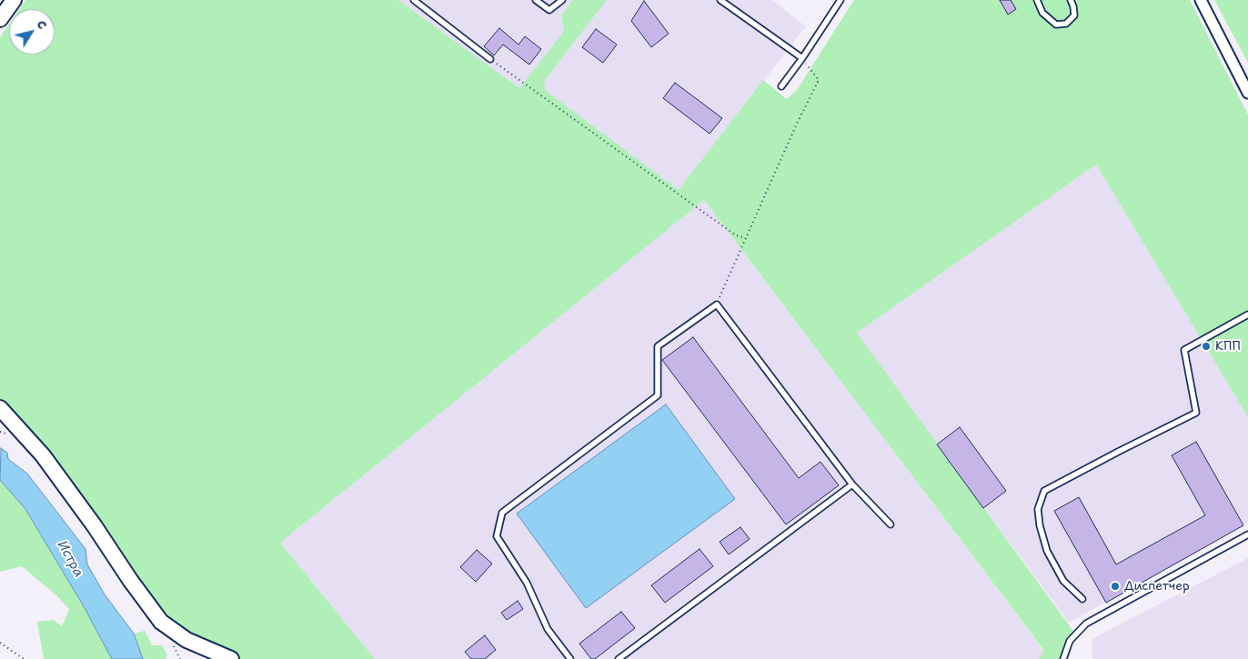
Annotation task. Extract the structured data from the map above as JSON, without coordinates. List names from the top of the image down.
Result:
{
  "water": ["Истра"],
  "places": ["КПП", "Диспетчер"],
  "north": "top right"
}
